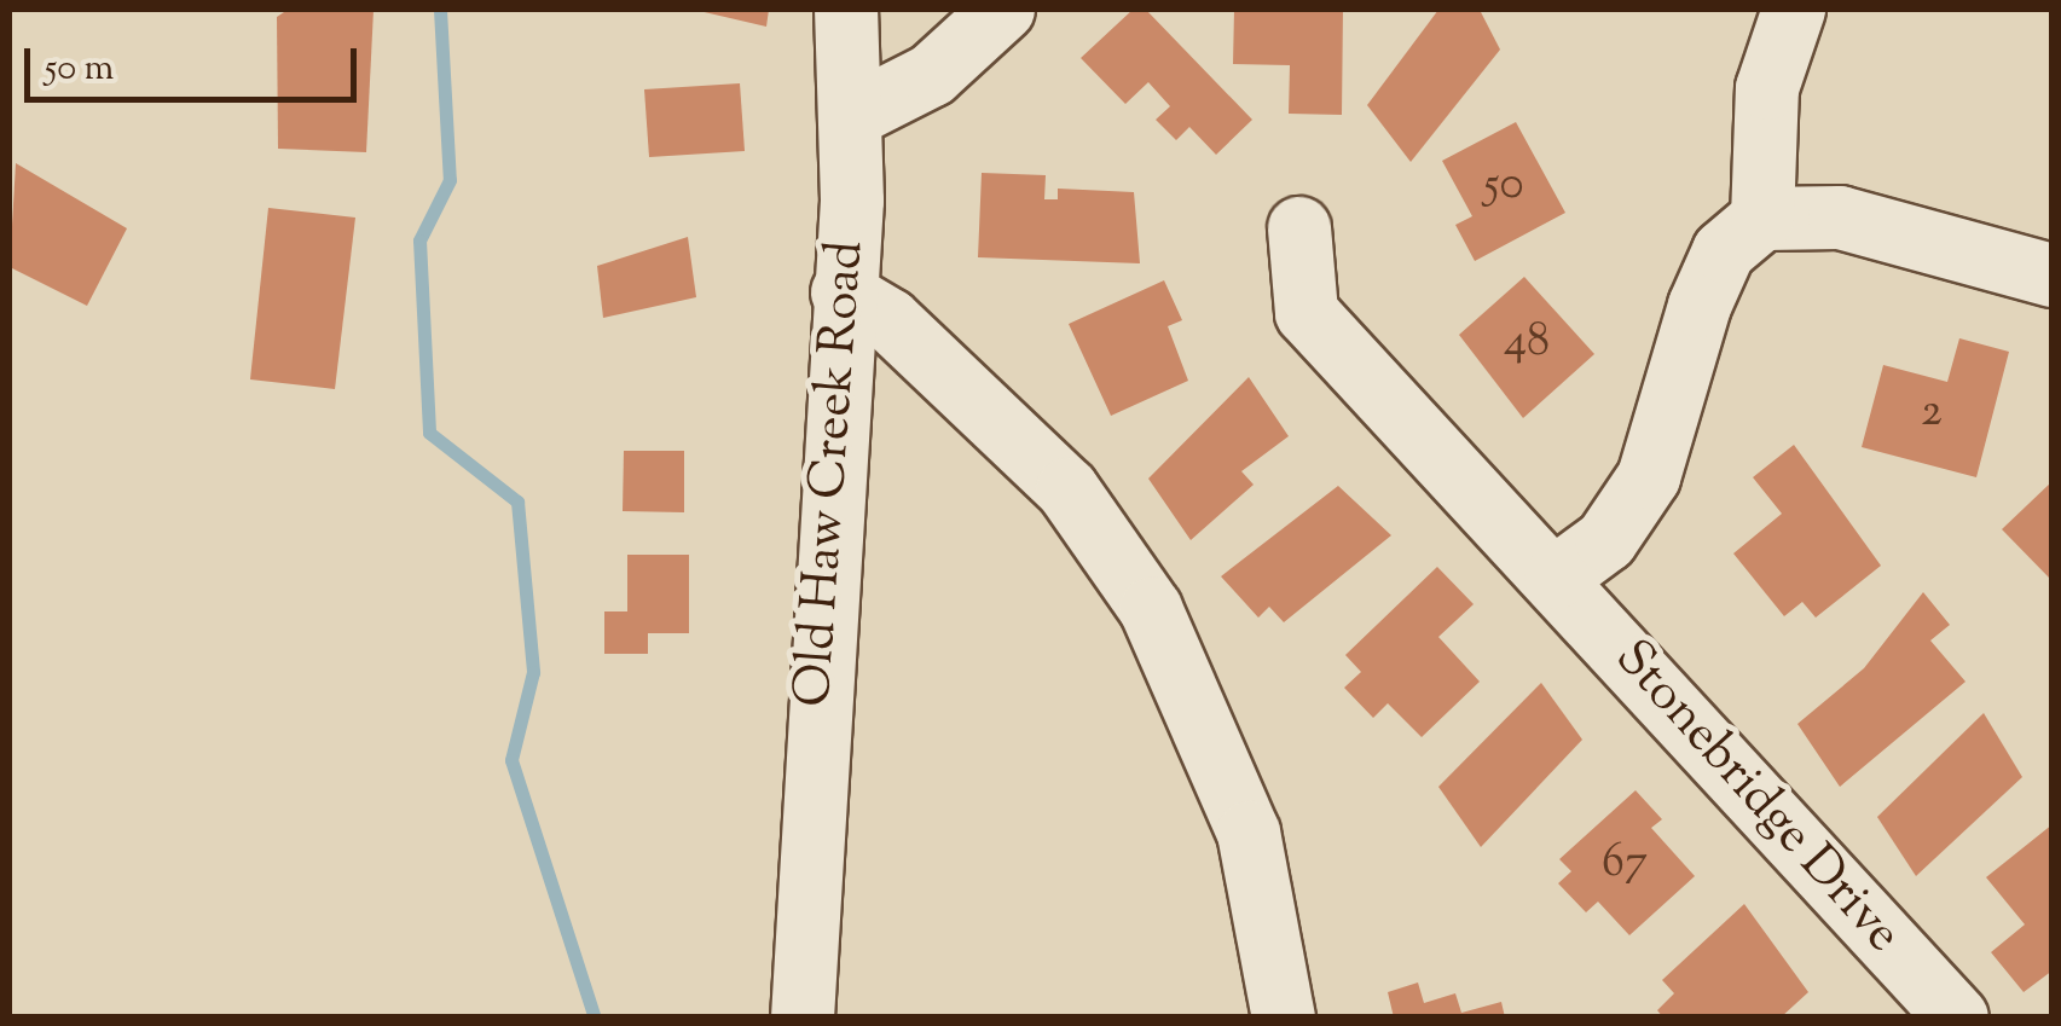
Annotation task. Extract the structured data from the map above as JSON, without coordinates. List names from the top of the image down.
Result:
{
  "streets": {
    "street": ["Old Haw Creek Road", "Stonebridge Drive"]
  },
  "house_numbers": [
    "50",
    "48",
    "2",
    "67"
  ],
  "scale_bar": "50 m"
}
